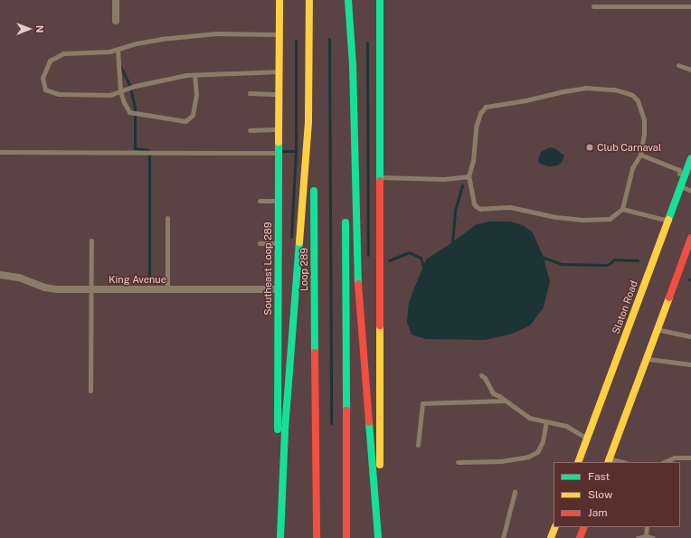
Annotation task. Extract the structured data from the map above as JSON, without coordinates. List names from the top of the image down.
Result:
{
  "streets": {
    "main road": ["Southeast Loop 289", "Loop 289", "Slaton Road"],
    "street": ["King Avenue"]
  },
  "crossings": [
    ["Southeast Loop 289", "King Avenue"]
  ],
  "places": ["Club Carnaval"],
  "legend": ["Fast", "Slow", "Jam"],
  "north": "right"
}
